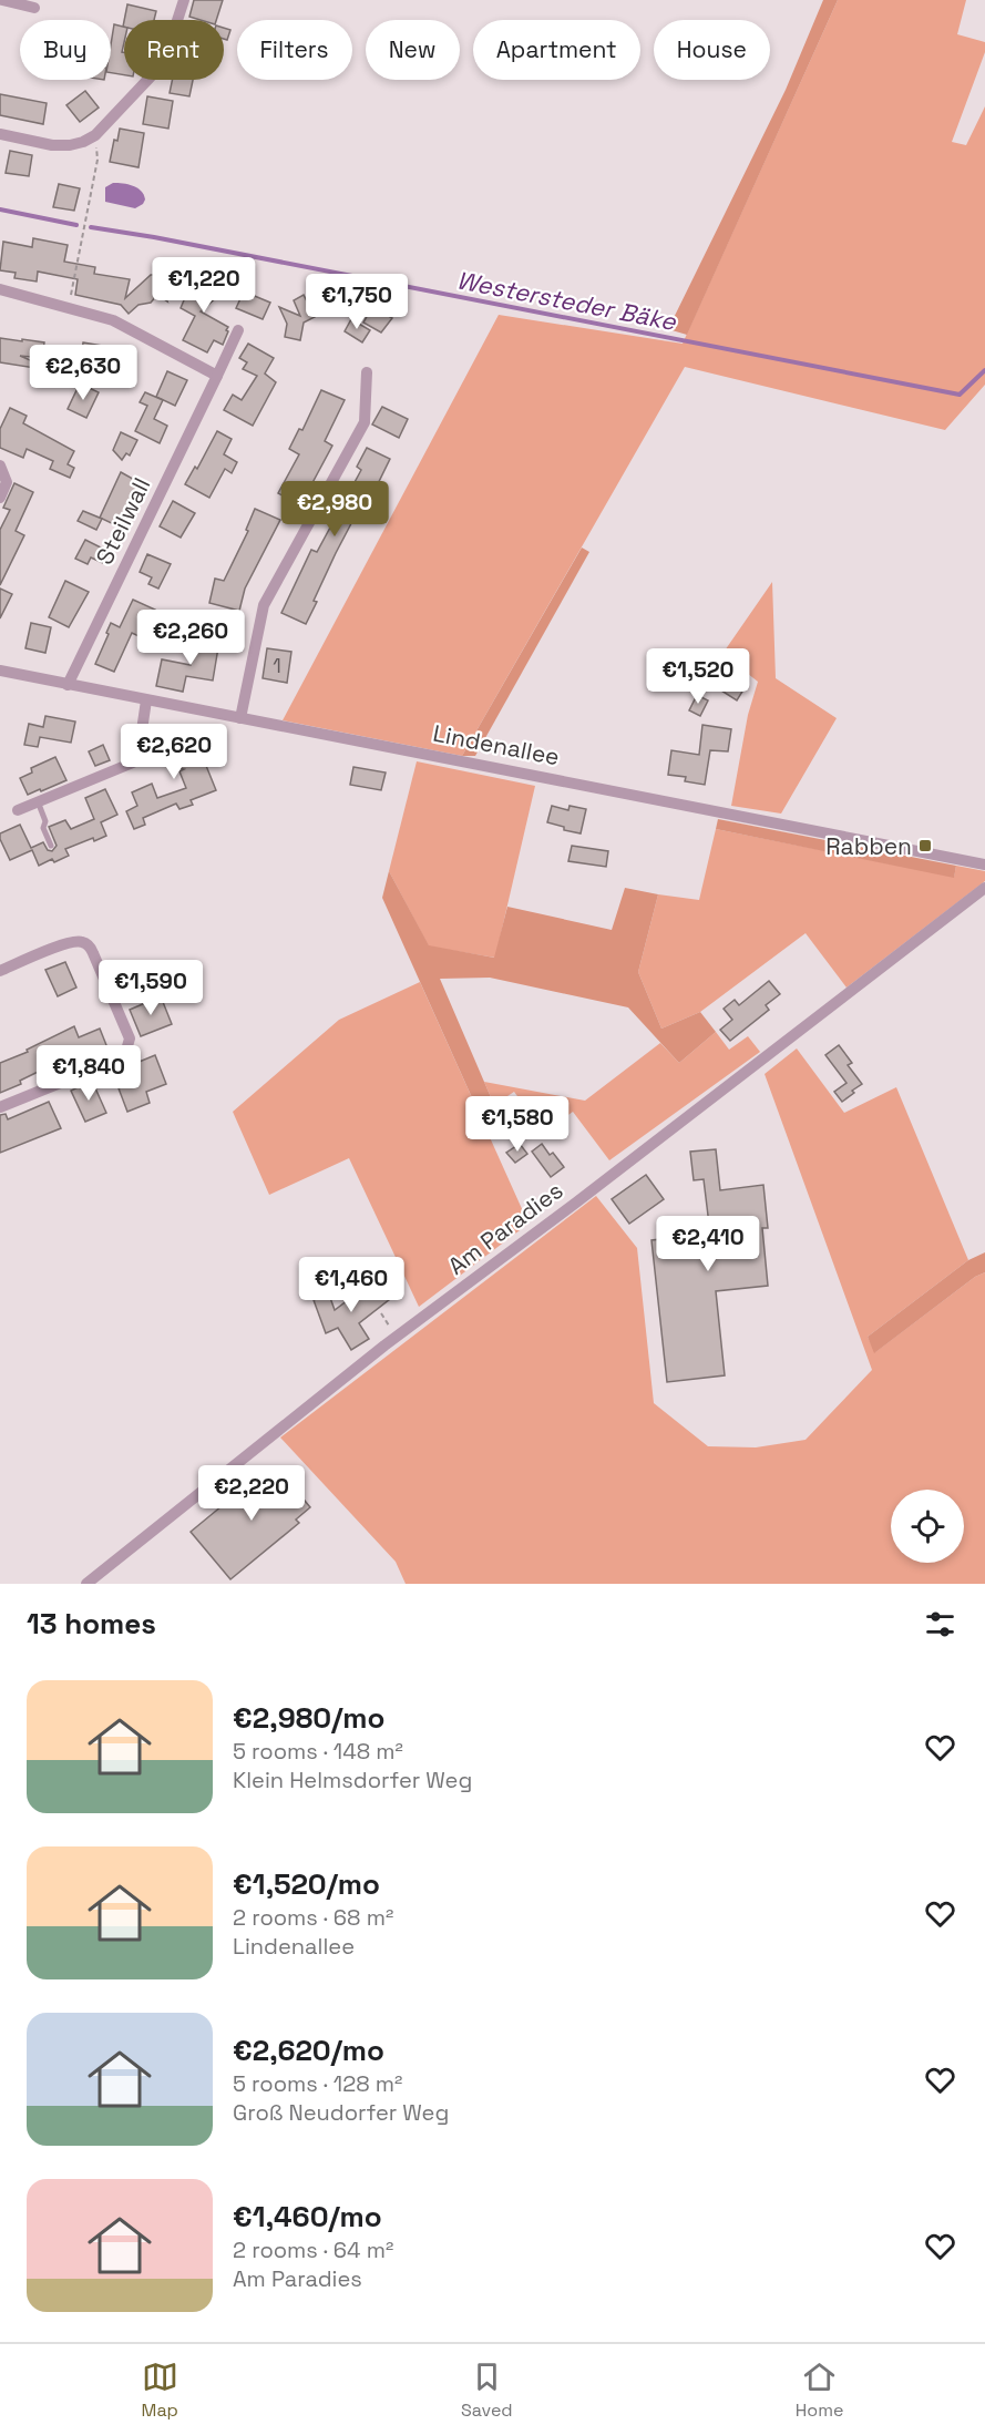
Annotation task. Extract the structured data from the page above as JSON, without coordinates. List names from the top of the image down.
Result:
{
  "streets": {
    "street": ["Steilwall", "Lindenallee", "Am Paradies"]
  },
  "crossings": [
    ["Steilwall", "Lindenallee"]
  ],
  "water": ["Westersteder Bäke"],
  "places": {
    "transit": ["Rabben"]
  },
  "house_numbers": ["1"],
  "page": {
    "chip": [
      "Buy",
      "Rent",
      "Filters",
      "New",
      "Apartment",
      "House"
    ],
    "price": [
      "€1,220",
      "€1,750",
      "€2,630",
      "€2,980",
      "€2,260",
      "€1,520",
      "€2,620",
      "€1,590",
      "€1,840",
      "€1,580",
      "€2,410",
      "€1,460",
      "€2,220"
    ],
    "heading": "13 homes",
    "list": [
      {
        "name": "€2,980/mo",
        "note": "5 rooms · 148 m² · Klein Helmsdorfer Weg"
      },
      {
        "name": "€1,520/mo",
        "note": "2 rooms · 68 m² · Lindenallee"
      },
      {
        "name": "€2,620/mo",
        "note": "5 rooms · 128 m² · Groß Neudorfer Weg"
      },
      {
        "name": "€1,460/mo",
        "note": "2 rooms · 64 m² · Am Paradies"
      }
    ],
    "tabs": ["Map", "Saved", "Home"]
  }
}
